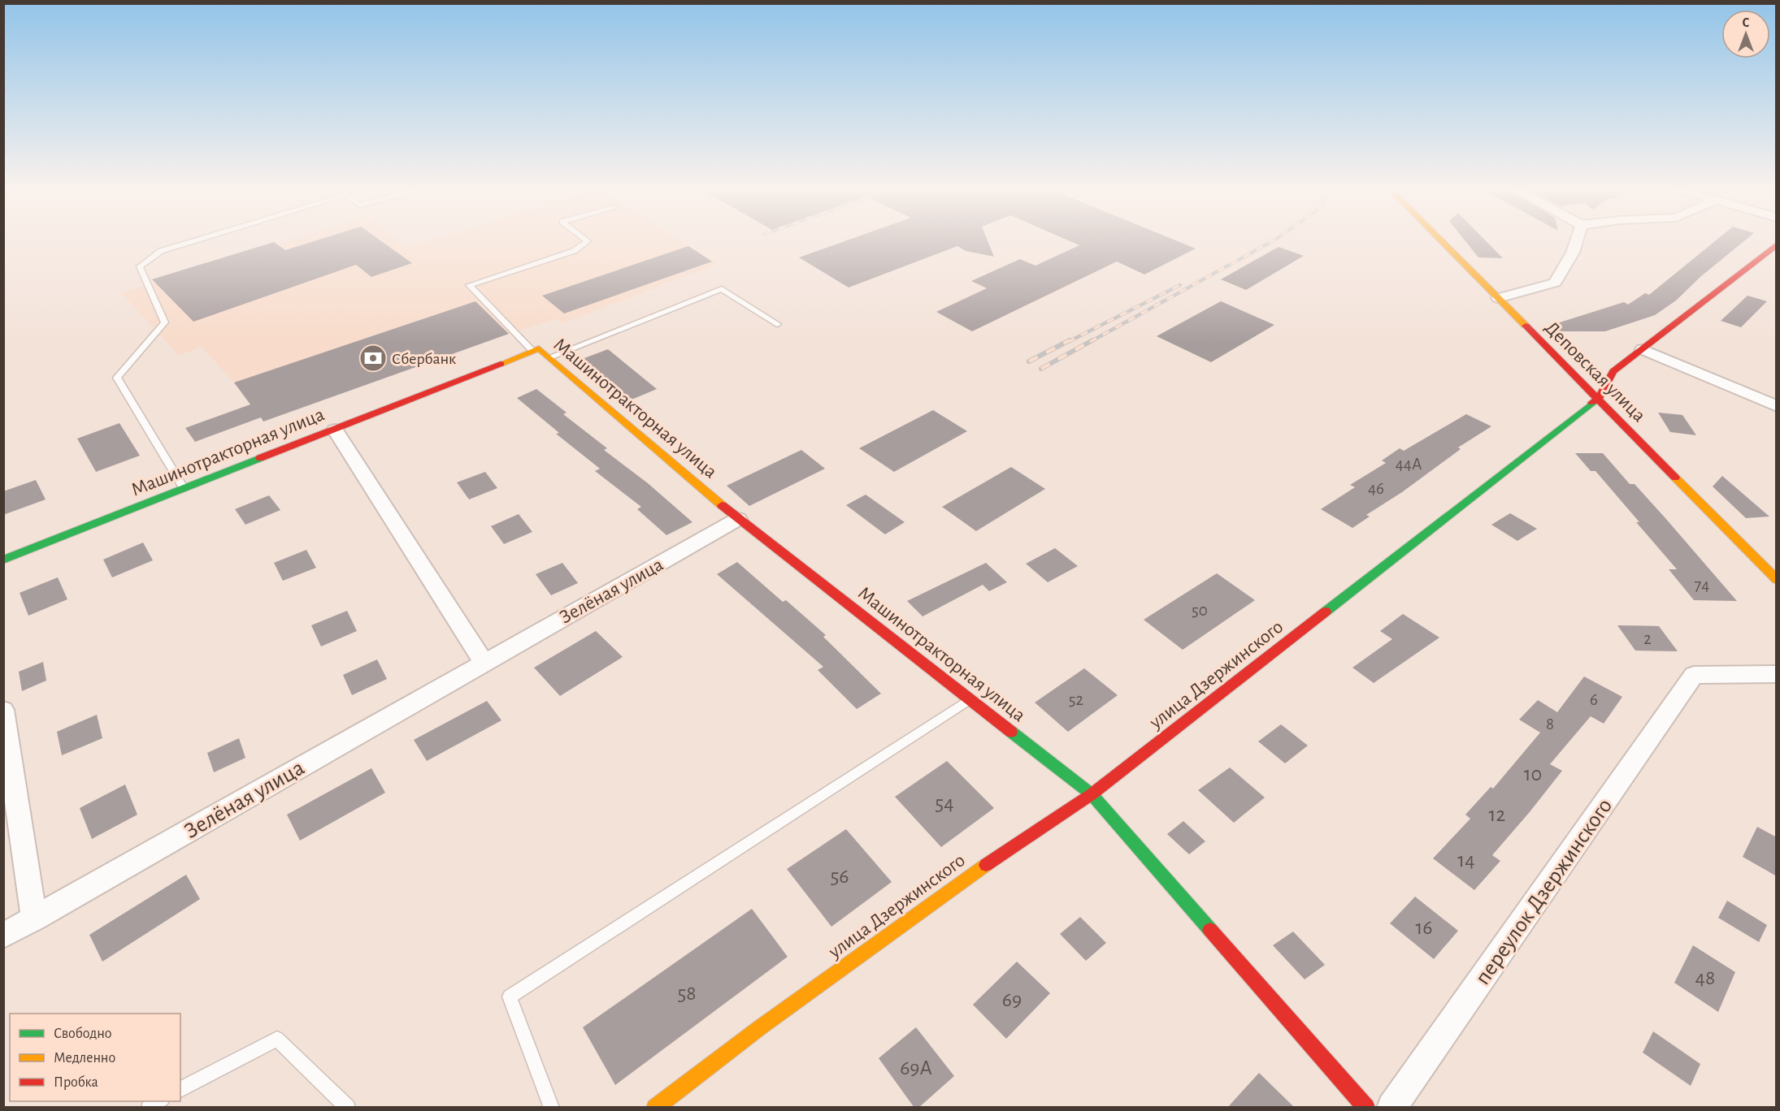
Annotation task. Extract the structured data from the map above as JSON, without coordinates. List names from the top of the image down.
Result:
{
  "streets": {
    "street": [
      "Деповская улица",
      "Машинотракторная улица",
      "Зелёная улица",
      "улица Дзержинского",
      "переулок Дзержинского"
    ]
  },
  "crossings": [
    ["Деповская улица", "улица Дзержинского"],
    ["Машинотракторная улица", "Зелёная улица"],
    ["Машинотракторная улица", "улица Дзержинского"]
  ],
  "places": {
    "bank": ["Сбербанк"]
  },
  "house_numbers": [
    "44А",
    "46",
    "74",
    "50",
    "2",
    "52",
    "6",
    "8",
    "10",
    "54",
    "12",
    "14",
    "56",
    "16",
    "48",
    "58",
    "69",
    "69А"
  ],
  "legend": ["Свободно", "Медленно", "Пробка"],
  "north": "top"
}
